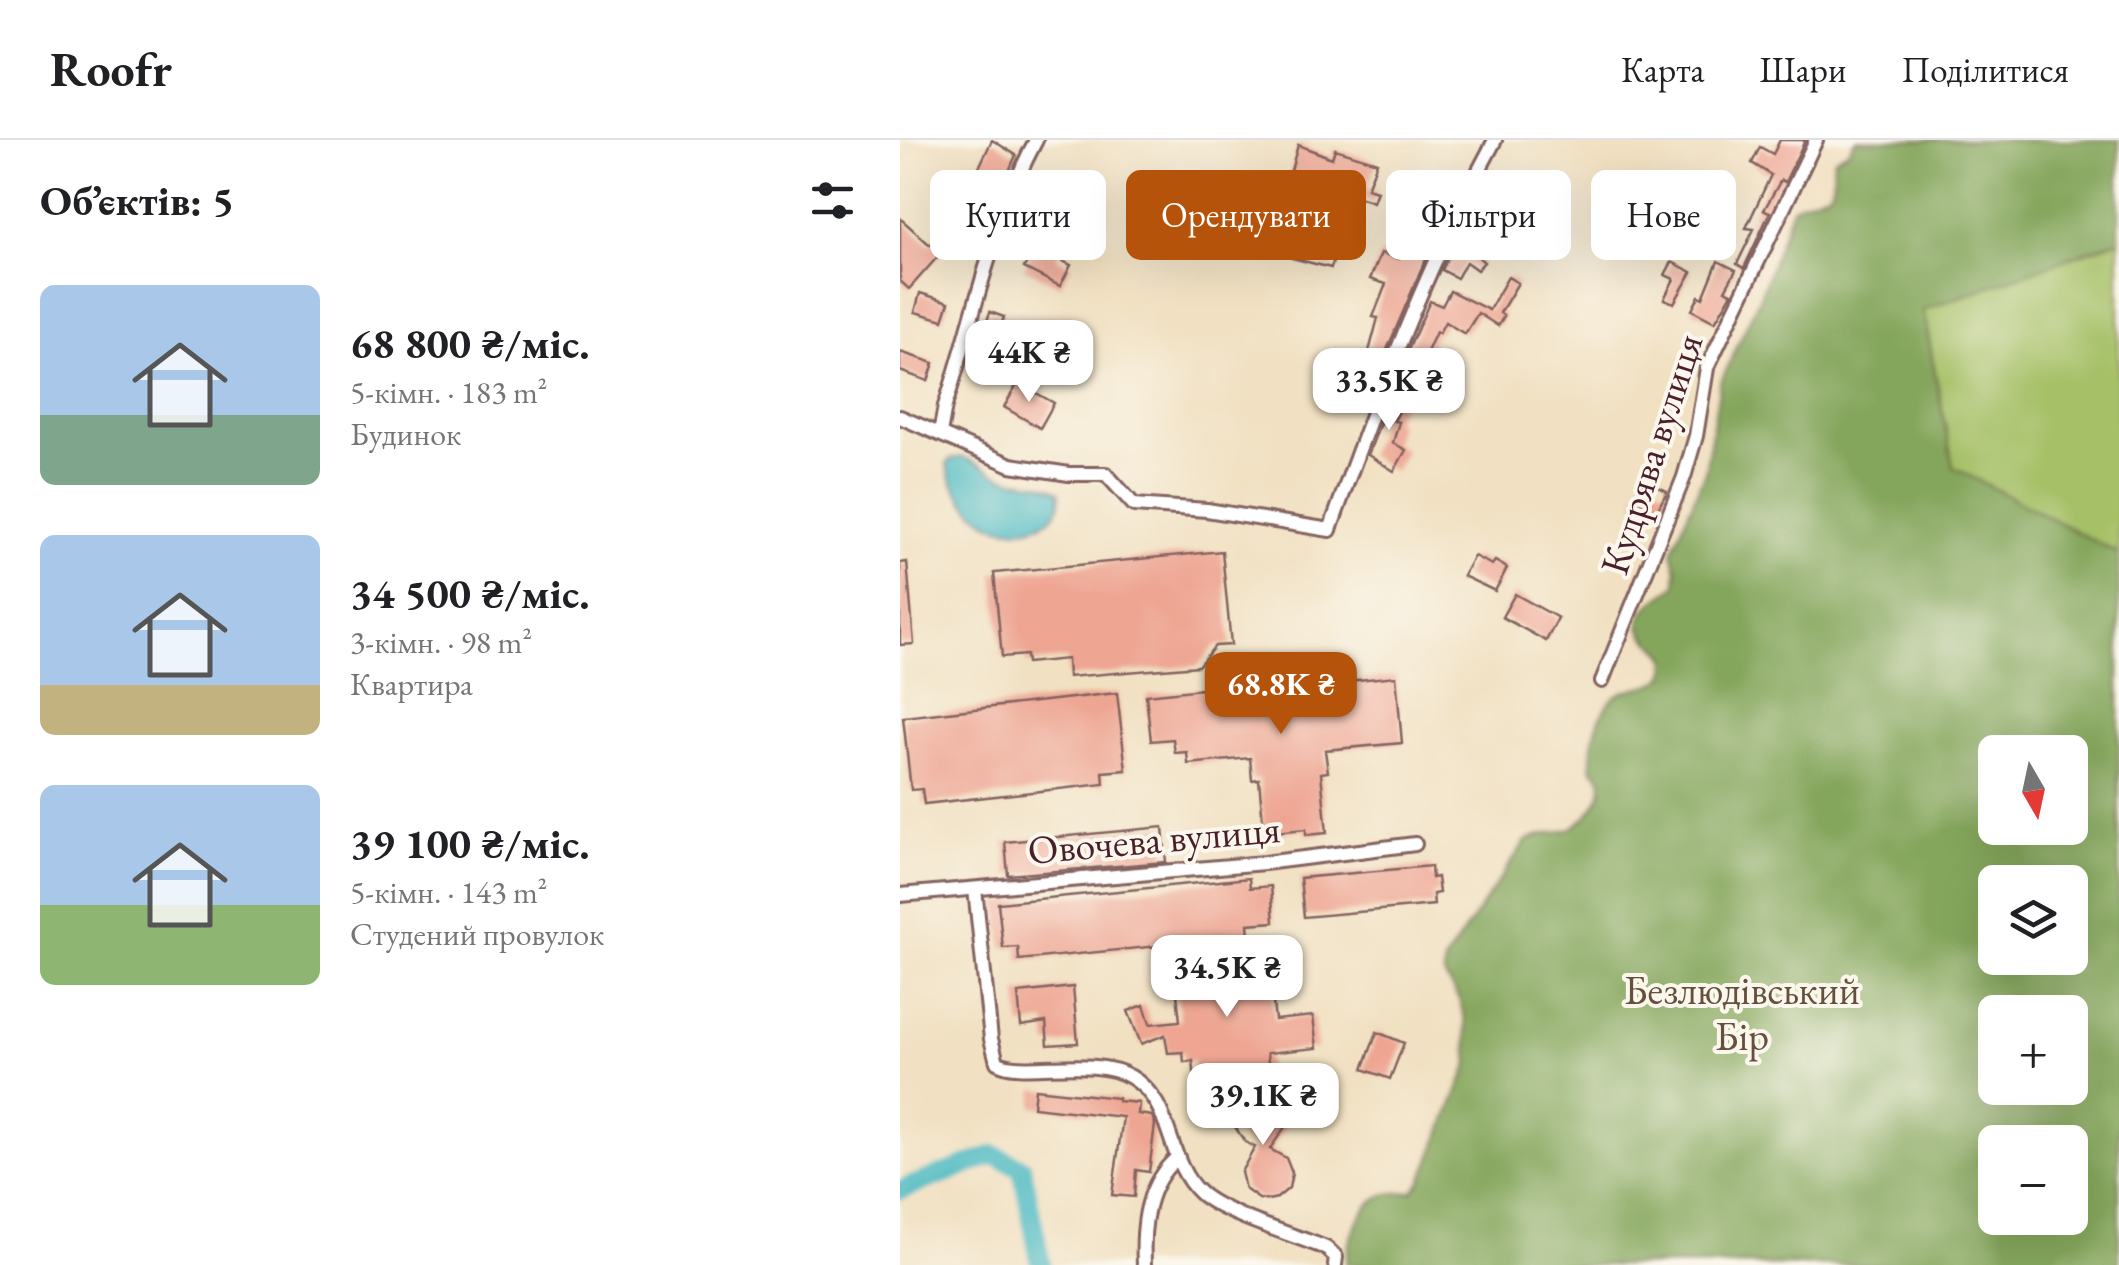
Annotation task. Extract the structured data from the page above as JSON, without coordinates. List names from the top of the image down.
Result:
{
  "streets": {
    "street": ["Кудрява вулиця", "Овочева вулиця"]
  },
  "parks": ["Безлюдівський Бір"],
  "north": "bottom",
  "page": {
    "header": "Roofr",
    "nav": ["Карта", "Шари", "Поділитися"],
    "heading": "Об’єктів: 5",
    "chip": [
      "Купити",
      "Орендувати",
      "Фільтри",
      "Нове"
    ],
    "list": [
      {
        "name": "68 800 ₴/міс.",
        "note": "5-кімн. · 183 m² · Будинок"
      },
      {
        "name": "34 500 ₴/міс.",
        "note": "3-кімн. · 98 m² · Квартира"
      },
      {
        "name": "39 100 ₴/міс.",
        "note": "5-кімн. · 143 m² · Студений провулок"
      }
    ],
    "price": [
      "44K ₴",
      "33.5K ₴",
      "68.8K ₴",
      "34.5K ₴",
      "39.1K ₴"
    ],
    "map_buttons": ["+", "−"]
  }
}
